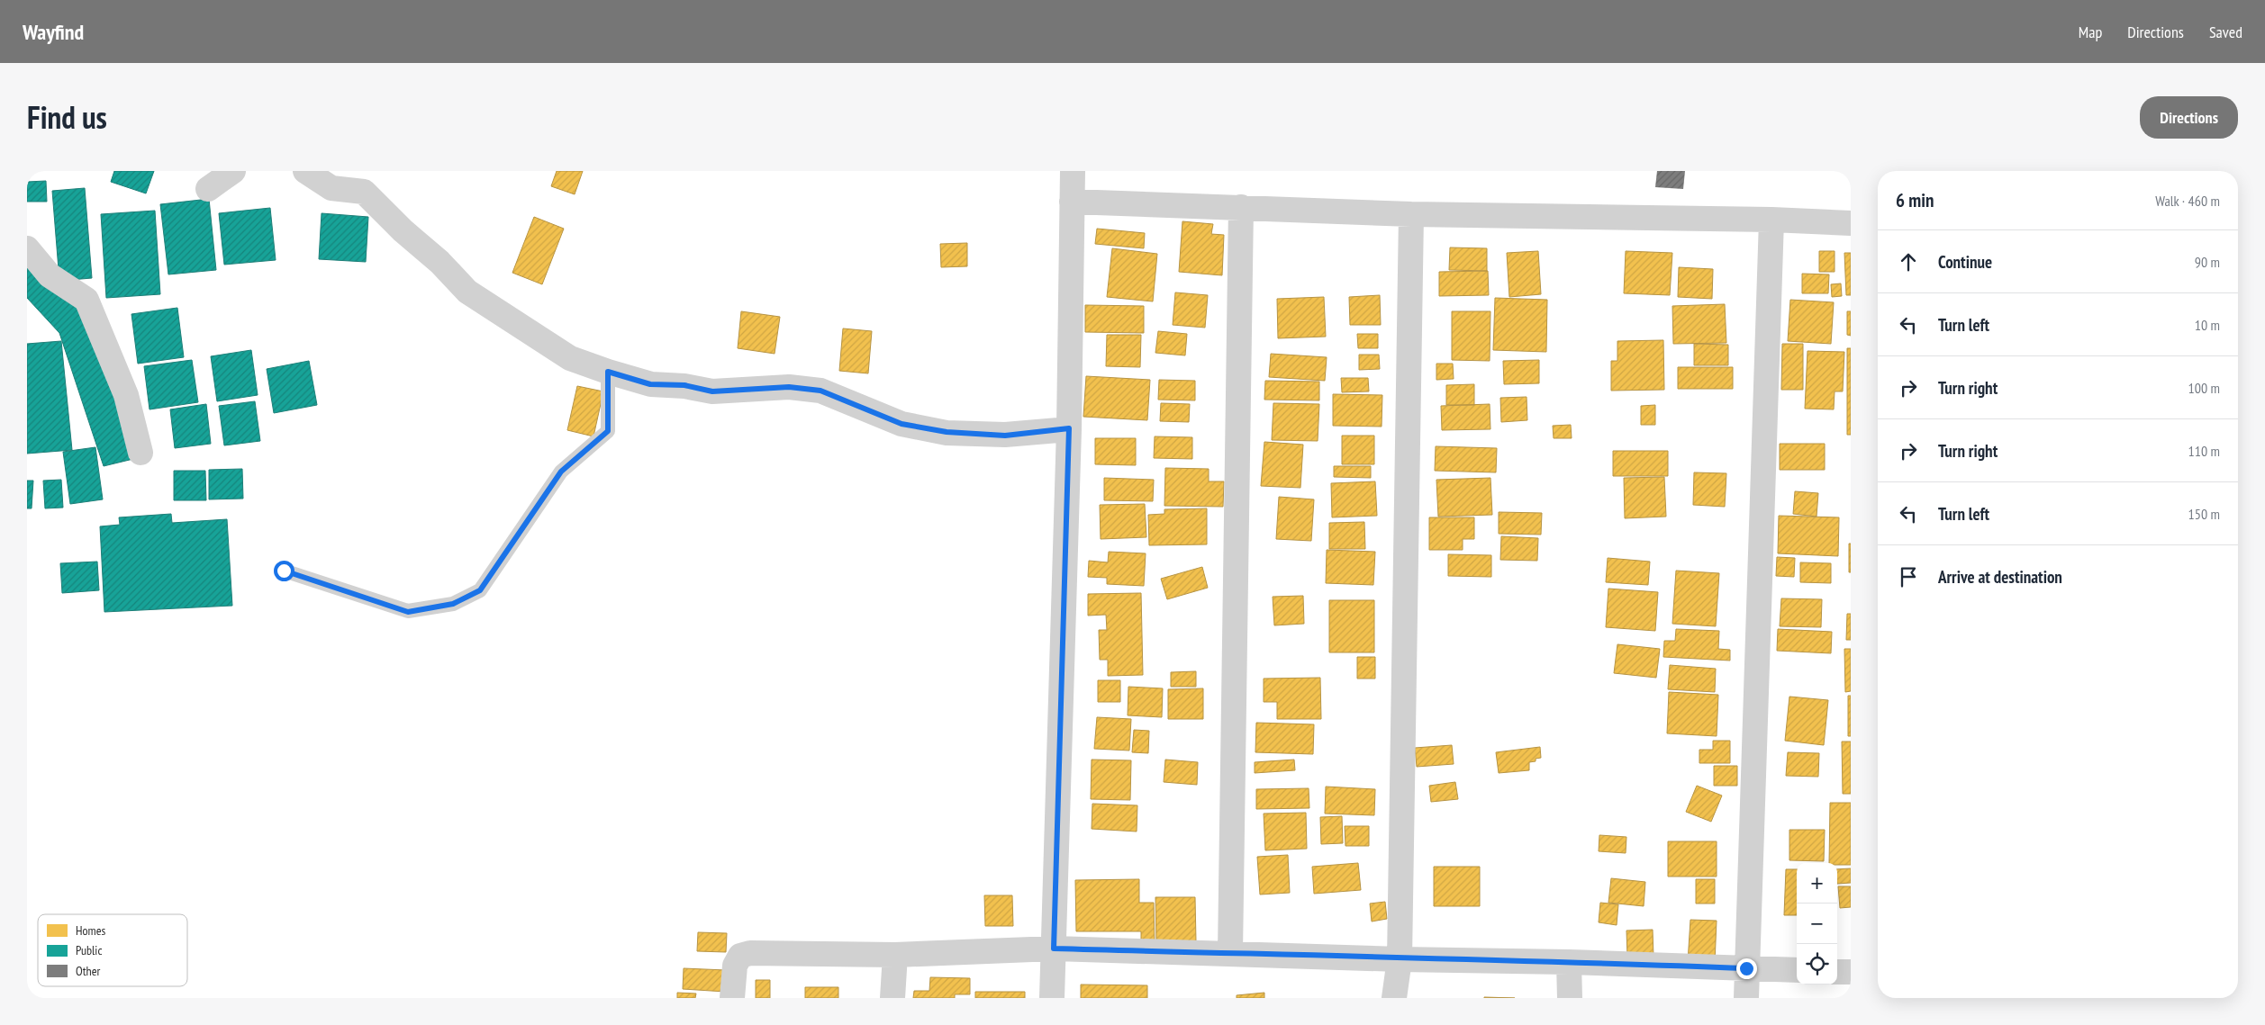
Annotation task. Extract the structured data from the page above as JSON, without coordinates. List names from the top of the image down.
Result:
{
  "legend": ["Homes", "Public", "Other"],
  "page": {
    "header": "Wayfind",
    "nav": ["Map", "Directions", "Saved"],
    "title": "Find us",
    "buttons": "Directions",
    "heading": ["6 min", "Walk · 460 m"],
    "list": [
      ["Continue", "90 m"],
      ["Turn left", "10 m"],
      ["Turn right", "100 m"],
      ["Turn right", "110 m"],
      ["Turn left", "150 m"],
      "Arrive at destination"
    ],
    "map_buttons": ["+", "−"]
  }
}
